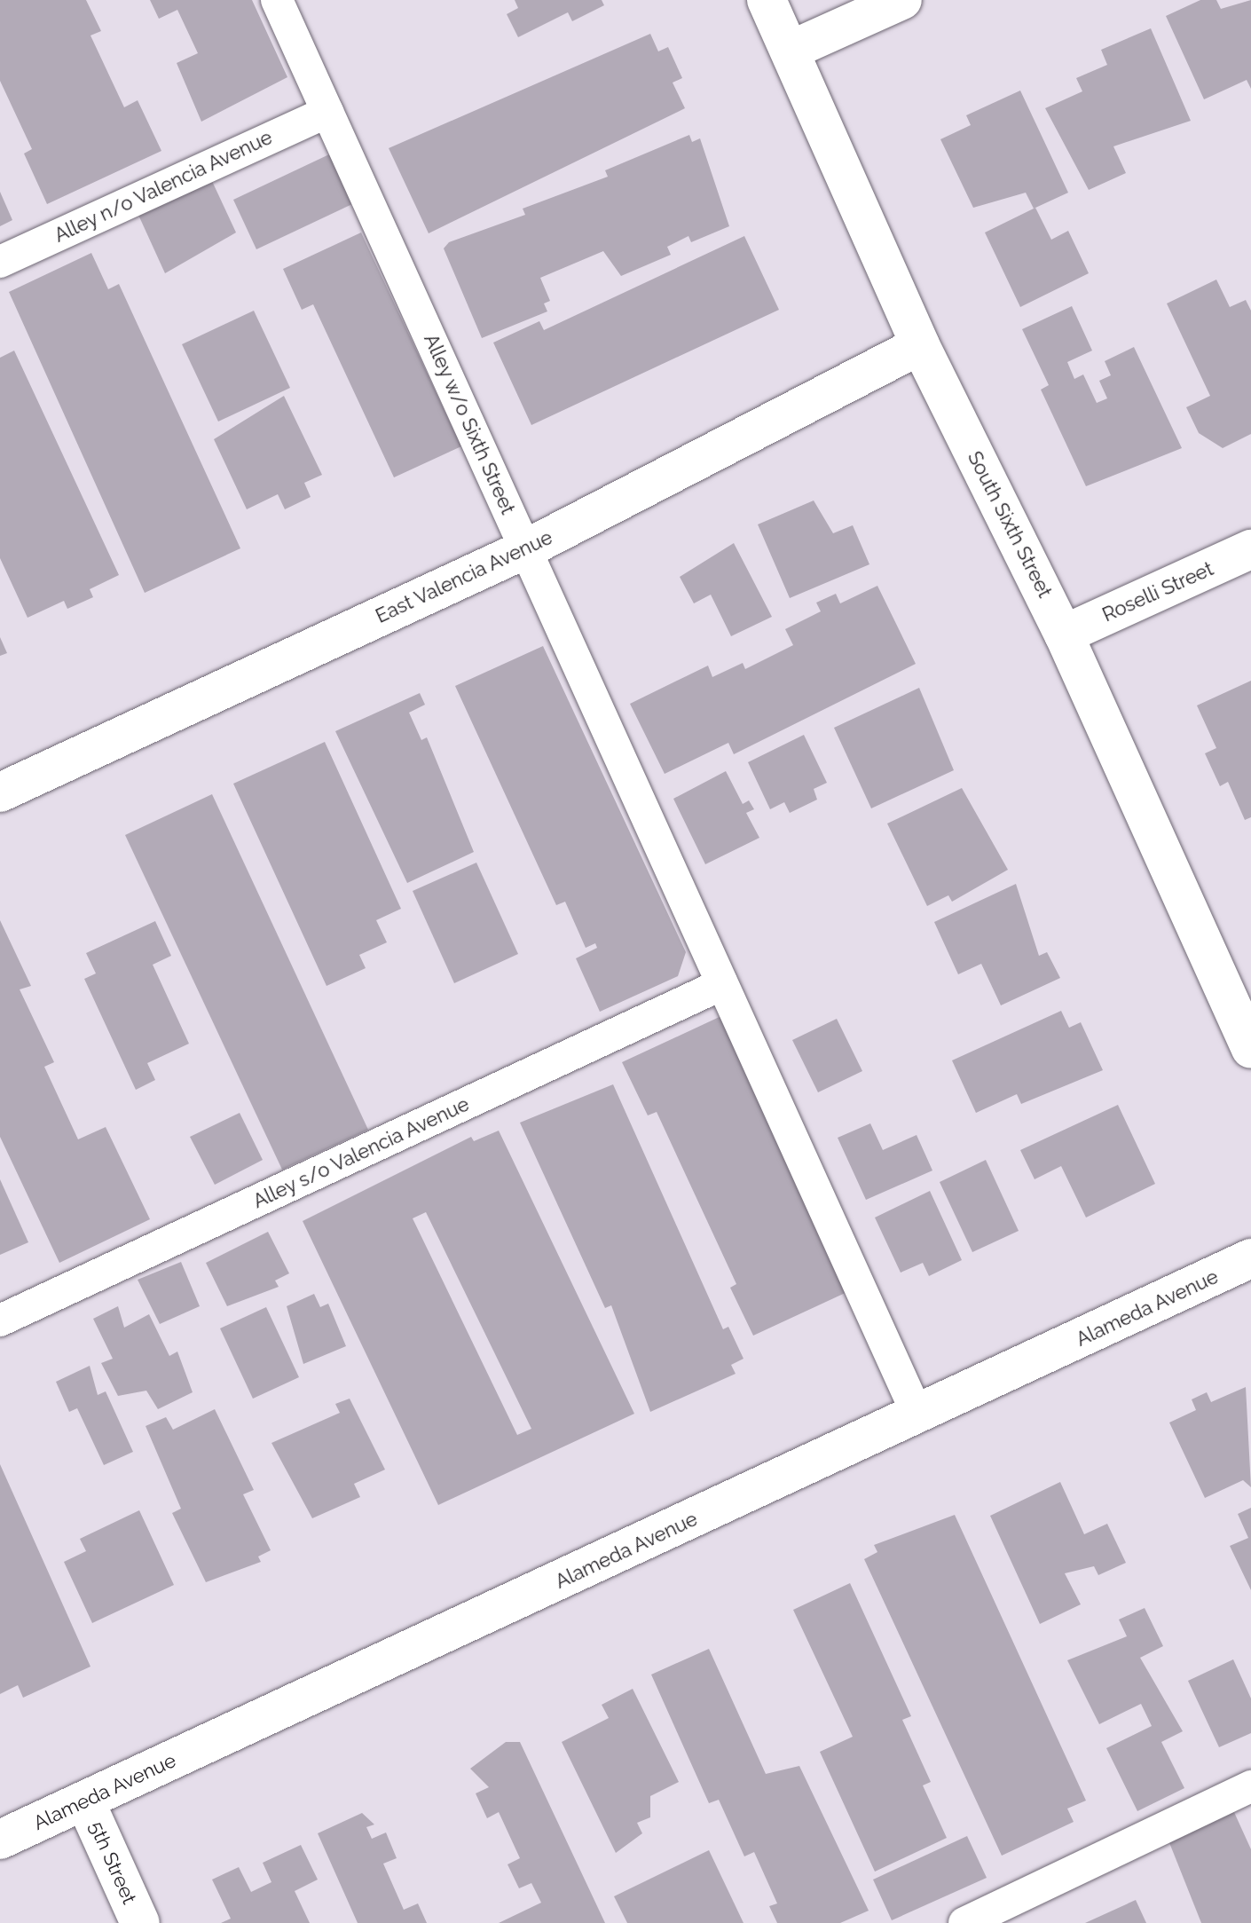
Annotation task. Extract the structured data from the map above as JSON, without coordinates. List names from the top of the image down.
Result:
{
  "streets": {
    "street": [
      "South Sixth Street",
      "East Valencia Avenue",
      "Roselli Street",
      "Alameda Avenue",
      "5th Street"
    ],
    "lane": ["Alley n/o Valencia Avenue", "Alley w/o Sixth Street", "Alley s/o Valencia Avenue"]
  },
  "crossings": [
    ["Alley n/o Valencia Avenue", "Alley w/o Sixth Street"],
    ["Alley w/o Sixth Street", "East Valencia Avenue"],
    ["Alley w/o Sixth Street", "Alley s/o Valencia Avenue"],
    ["Alley w/o Sixth Street", "Alameda Avenue"],
    ["South Sixth Street", "East Valencia Avenue"],
    ["South Sixth Street", "Roselli Street"],
    ["Alameda Avenue", "5th Street"]
  ]
}
